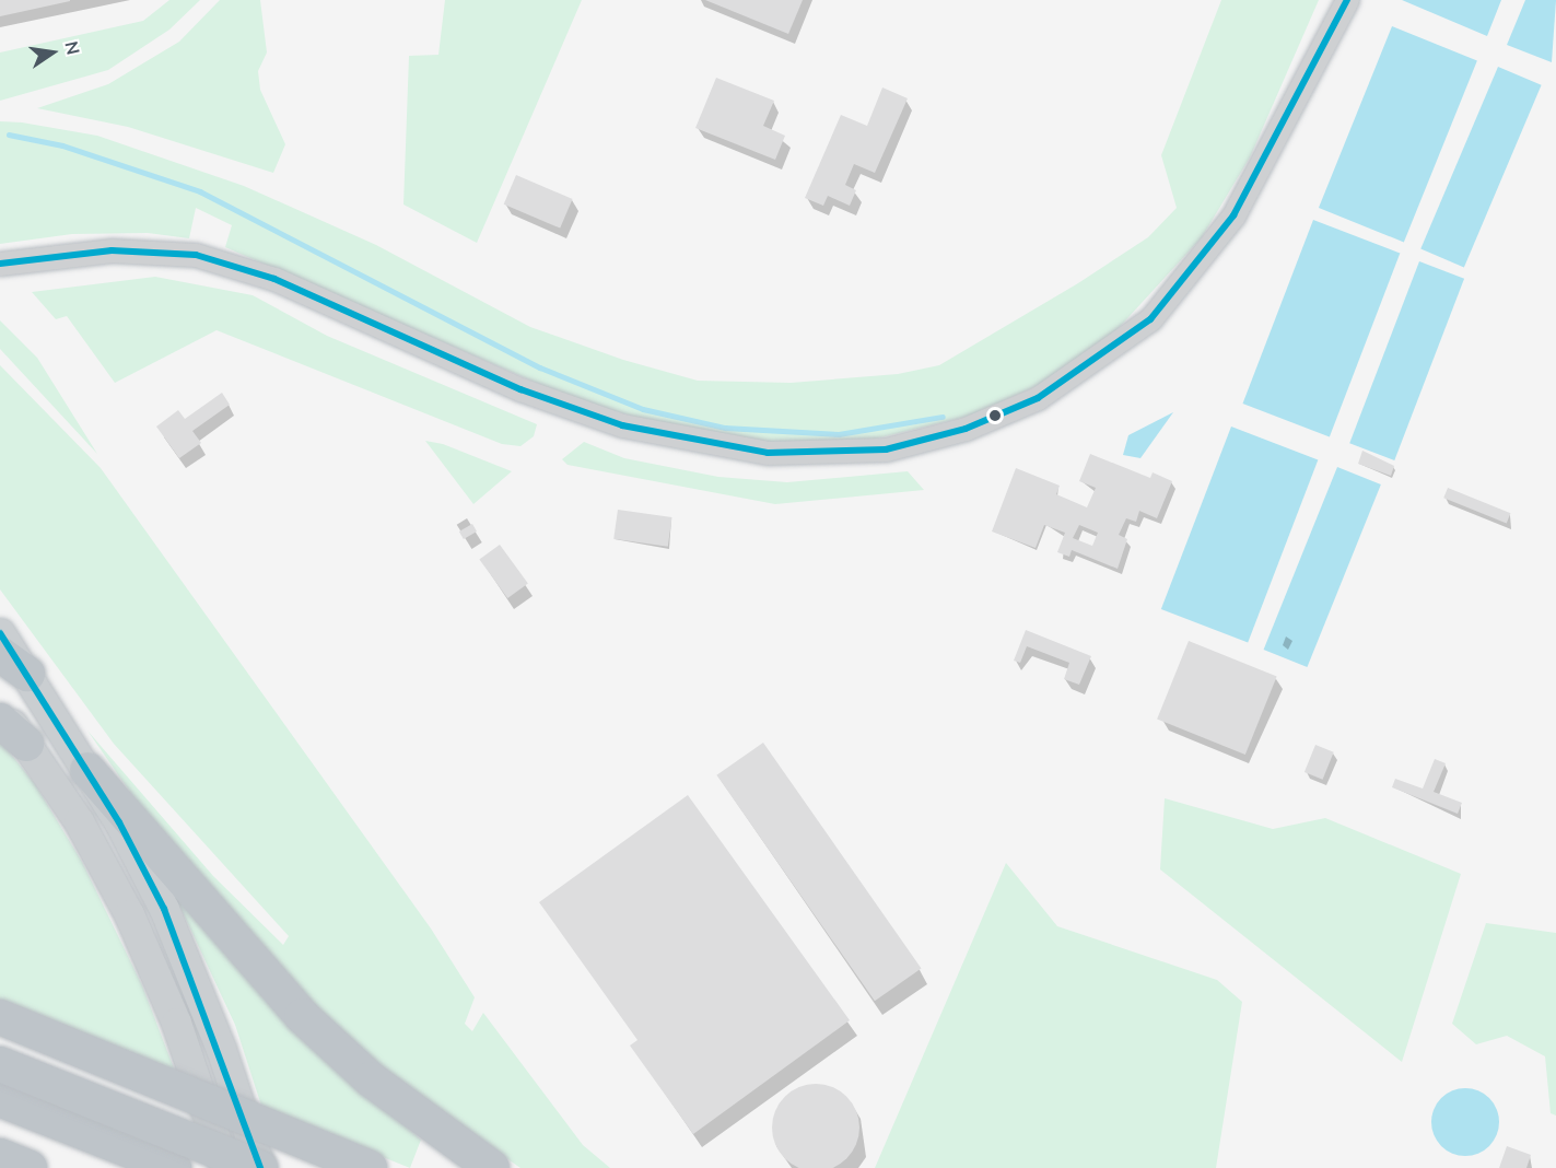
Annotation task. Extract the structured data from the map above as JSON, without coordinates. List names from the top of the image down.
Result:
{
  "north": "right"
}
